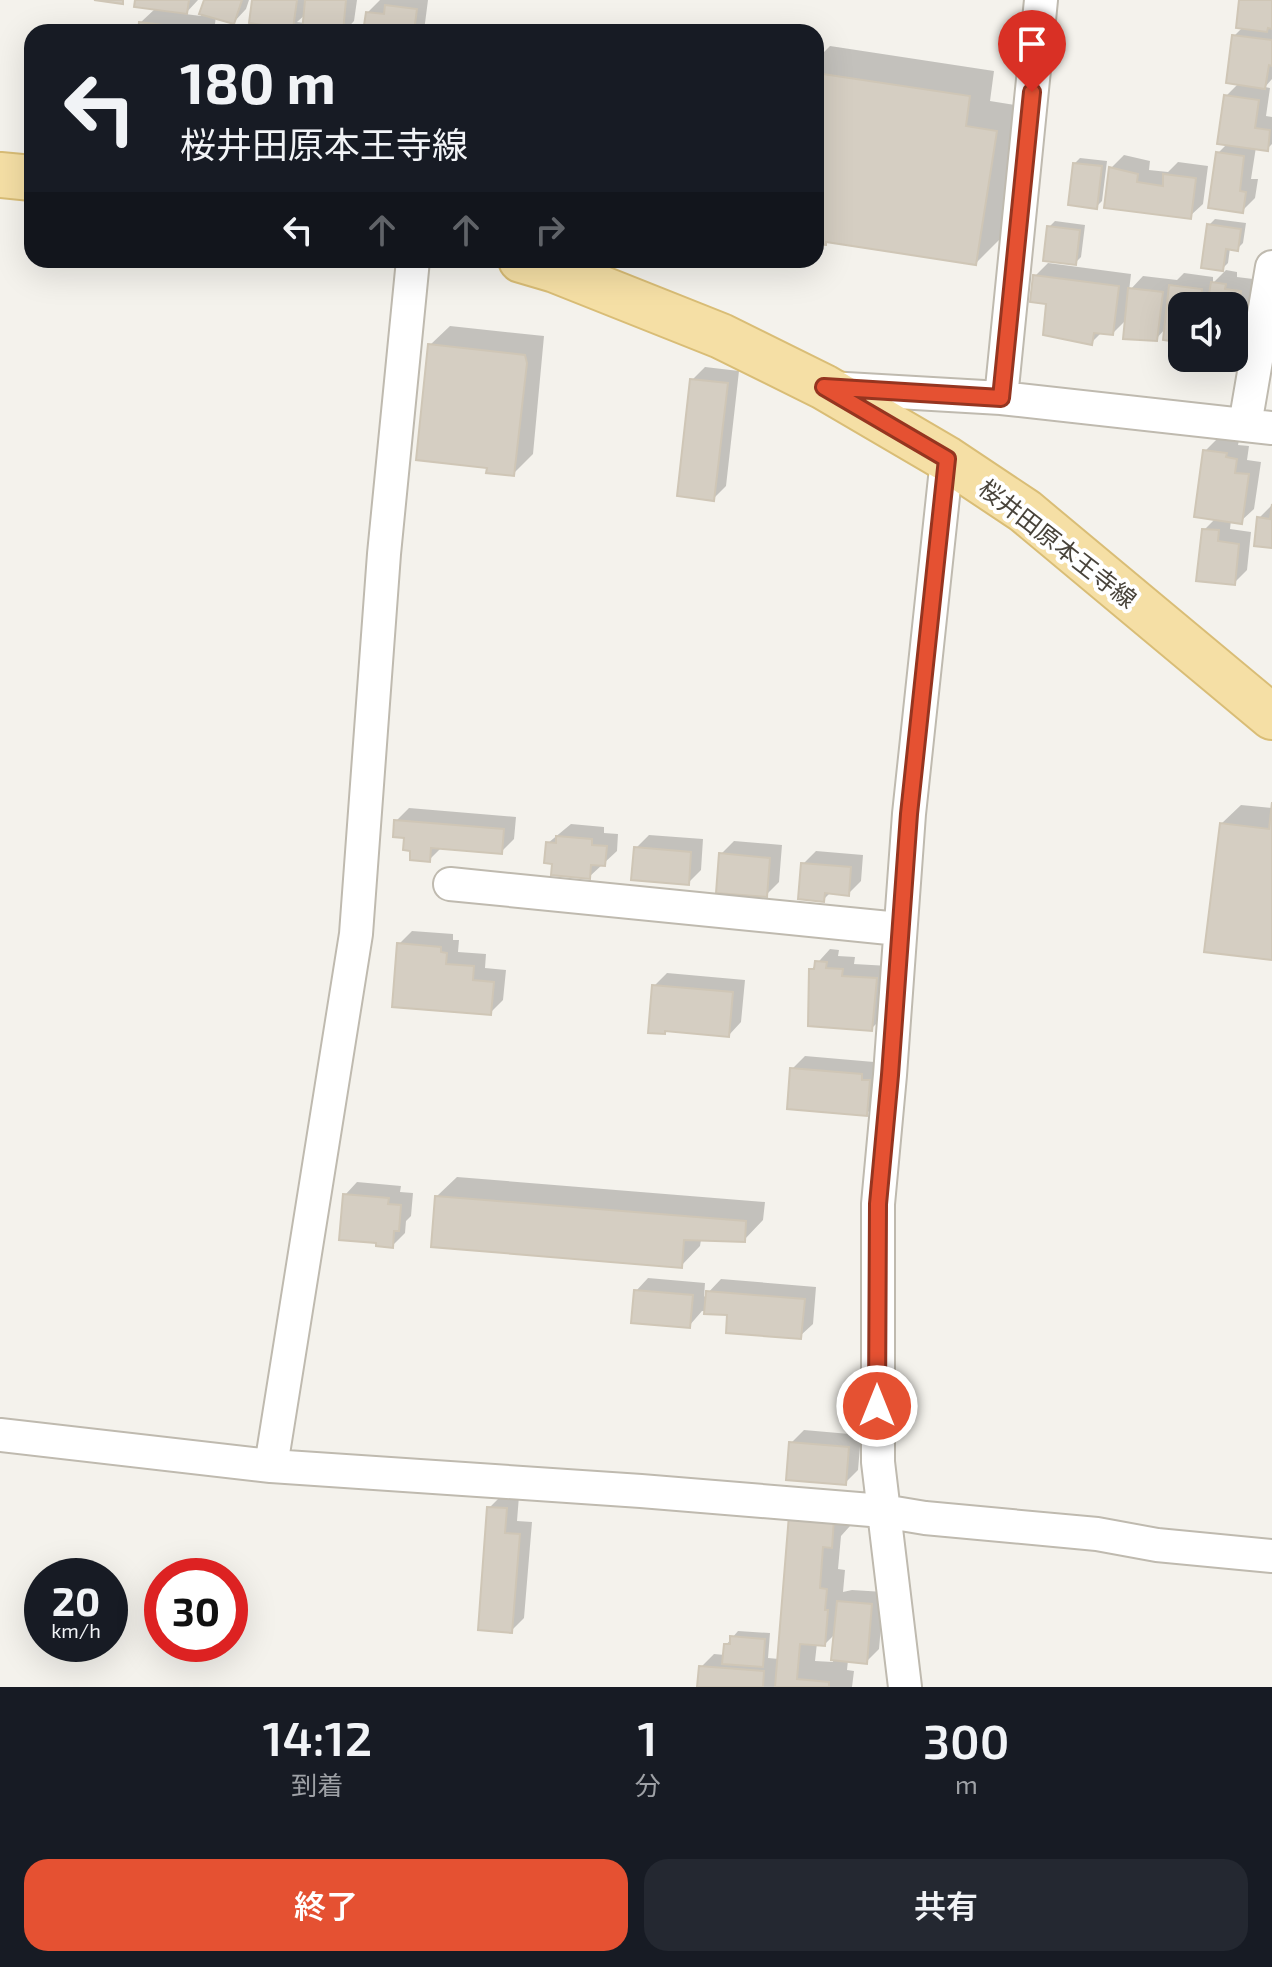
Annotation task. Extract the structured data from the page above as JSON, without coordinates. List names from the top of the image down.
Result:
{
  "streets": {
    "main road": ["桜井田原本王寺線"]
  },
  "page": {
    "turn": ["180 m", "桜井田原本王寺線"],
    "speed": "20 km/h",
    "limit": "30",
    "eta": [
      "14:12",
      "到着",
      "1",
      "分",
      "300",
      "m"
    ],
    "buttons": ["終了", "共有"]
  }
}
